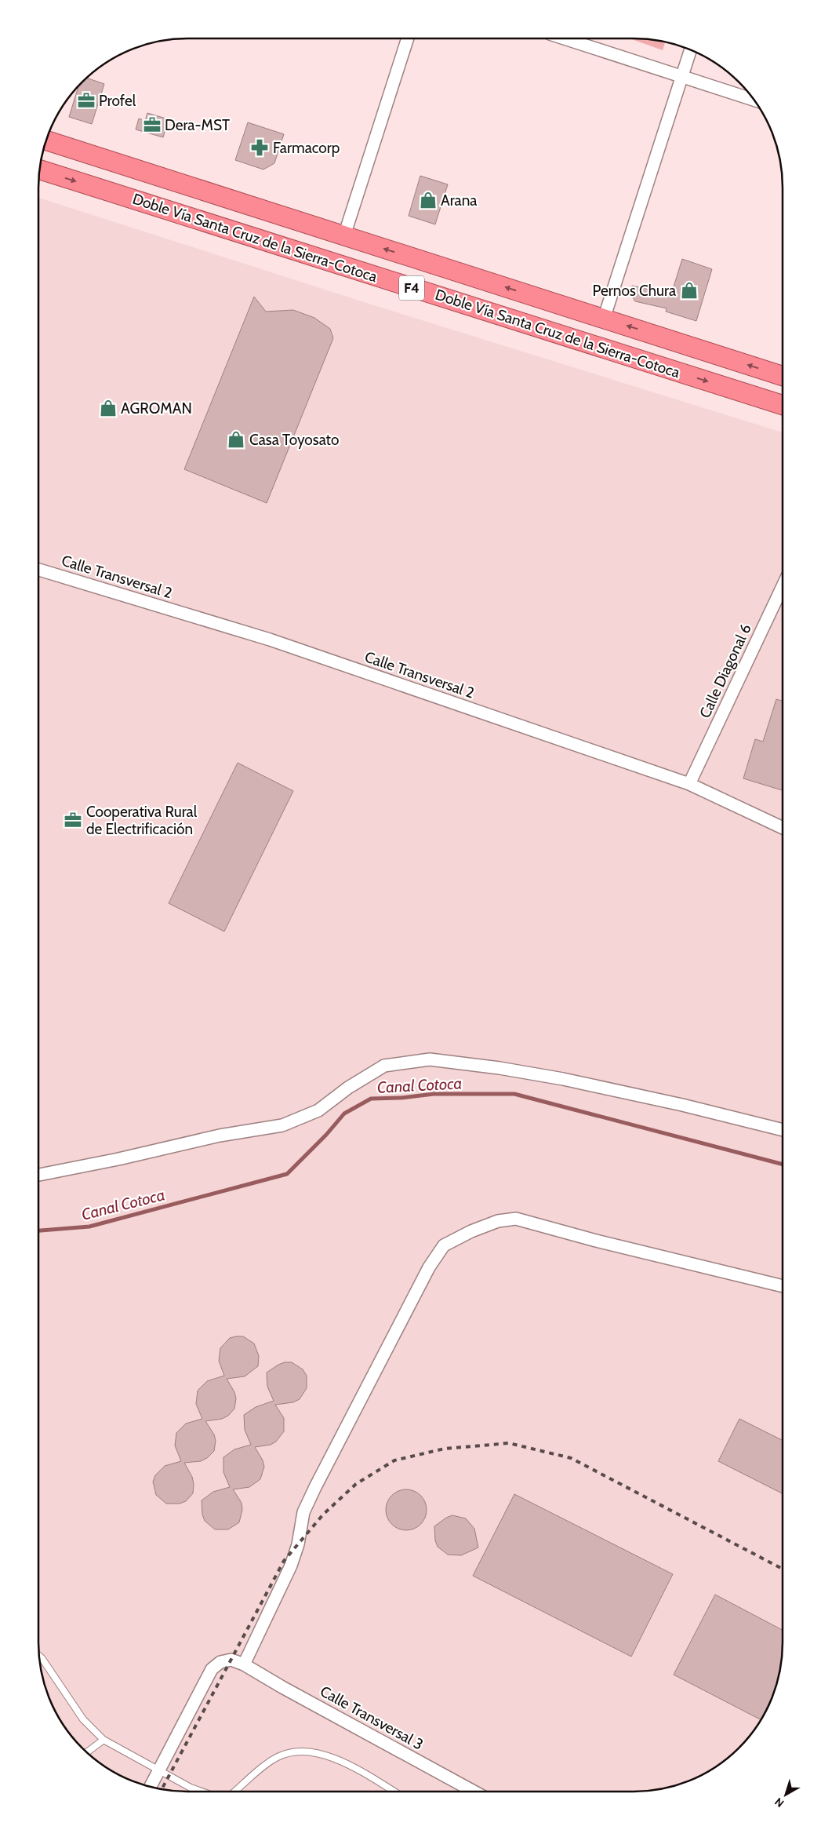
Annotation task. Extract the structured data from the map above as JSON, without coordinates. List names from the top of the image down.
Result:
{
  "streets": {
    "highway": ["Doble Vía Santa Cruz de la Sierra-Cotoca", "F4"],
    "street": ["Calle Transversal 2", "Calle Diagonal 6", "Calle Transversal 3"]
  },
  "crossings": [
    ["Calle Transversal 2", "Calle Diagonal 6"]
  ],
  "water": ["Canal Cotoca"],
  "places": {
    "office": ["Profel", "Dera-MST", "Cooperativa Rural de Electrificación"],
    "pharmacy": ["Farmacorp"],
    "shop": [
      "Arana",
      "Pernos Chura",
      "AGROMAN",
      "Casa Toyosato"
    ]
  },
  "north": "bottom left"
}
